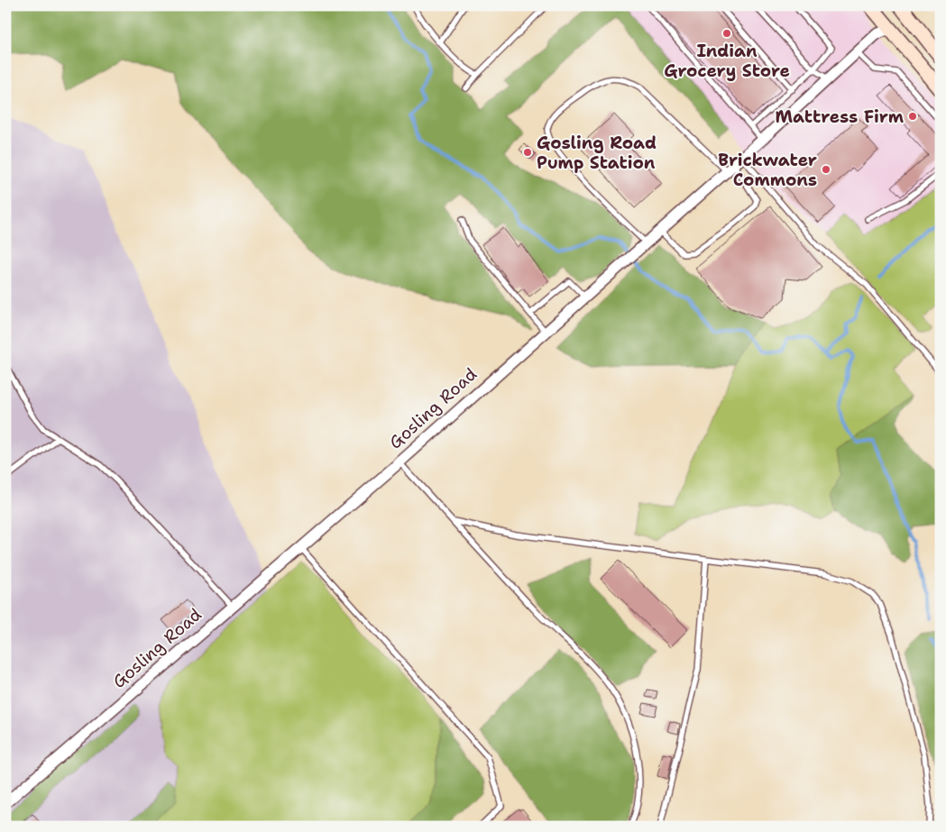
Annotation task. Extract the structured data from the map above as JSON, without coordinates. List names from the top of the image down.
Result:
{
  "streets": {
    "main road": ["Gosling Road"]
  },
  "places": [
    "Indian Grocery Store",
    "Mattress Firm",
    "Gosling Road Pump Station",
    "Brickwater Commons"
  ]
}
